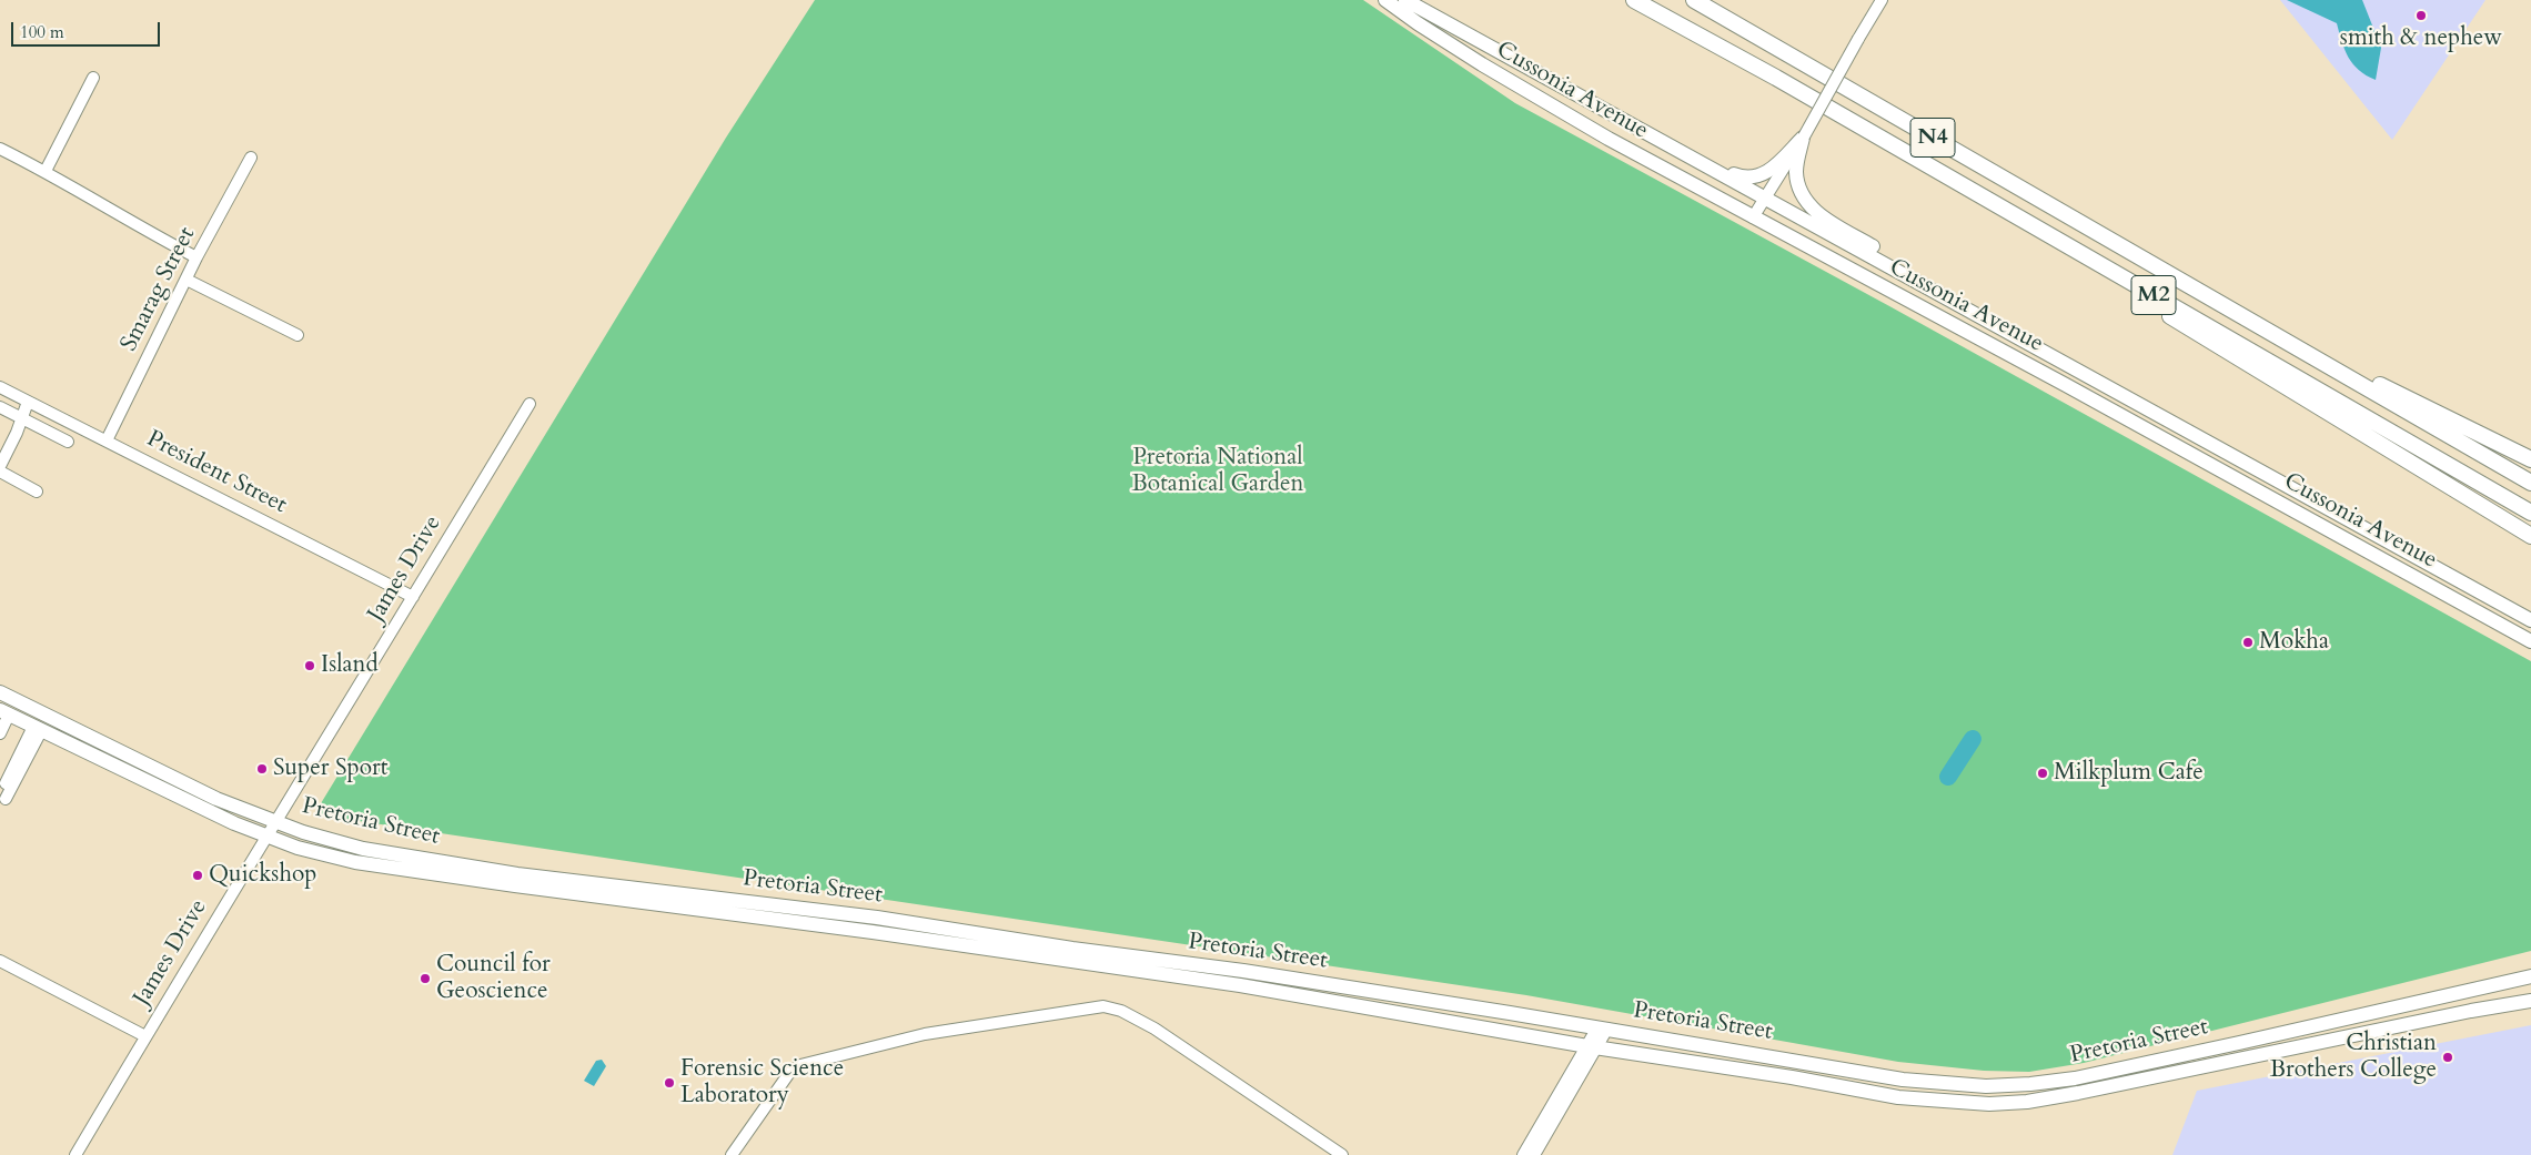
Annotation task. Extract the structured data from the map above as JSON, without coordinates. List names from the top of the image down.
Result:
{
  "streets": {
    "highway": ["N4", "M2"],
    "main road": ["Cussonia Avenue", "Pretoria Street"],
    "street": ["Smarag Street", "President Street", "James Drive"]
  },
  "crossings": [
    ["N4", "M2"],
    ["Smarag Street", "President Street"],
    ["President Street", "James Drive"],
    ["James Drive", "Pretoria Street"]
  ],
  "parks": ["Pretoria National Botanical Garden"],
  "places": [
    "smith & nephew",
    "Mokha",
    "Island",
    "Super Sport",
    "Milkplum Cafe",
    "Quickshop",
    "Council for Geoscience",
    "Christian Brothers College",
    "Forensic Science Laboratory"
  ],
  "scale_bar": "100 m"
}
